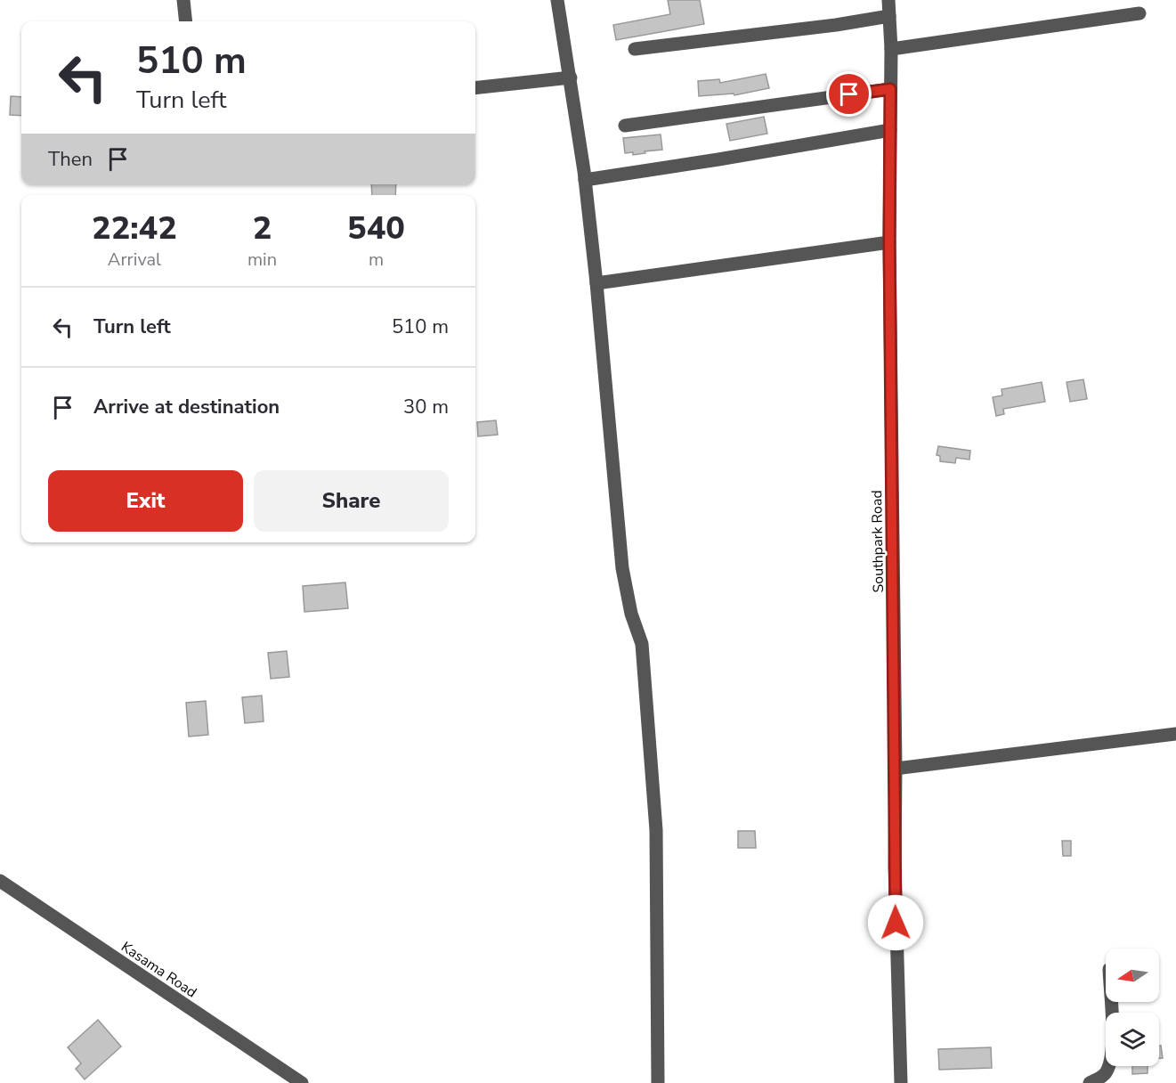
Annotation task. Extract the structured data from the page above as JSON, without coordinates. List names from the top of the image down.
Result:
{
  "streets": {
    "street": ["Southpark Road", "Kasama Road"]
  },
  "north": "left",
  "page": {
    "turn": ["510 m", "Turn left"],
    "then": "Then",
    "eta": [
      "22:42",
      "Arrival",
      "2",
      "min",
      "540",
      "m"
    ],
    "list": [
      {
        "name": "Turn left",
        "value": "510 m"
      },
      {
        "name": "Arrive at destination",
        "value": "30 m"
      }
    ],
    "buttons": ["Exit", "Share"]
  }
}
